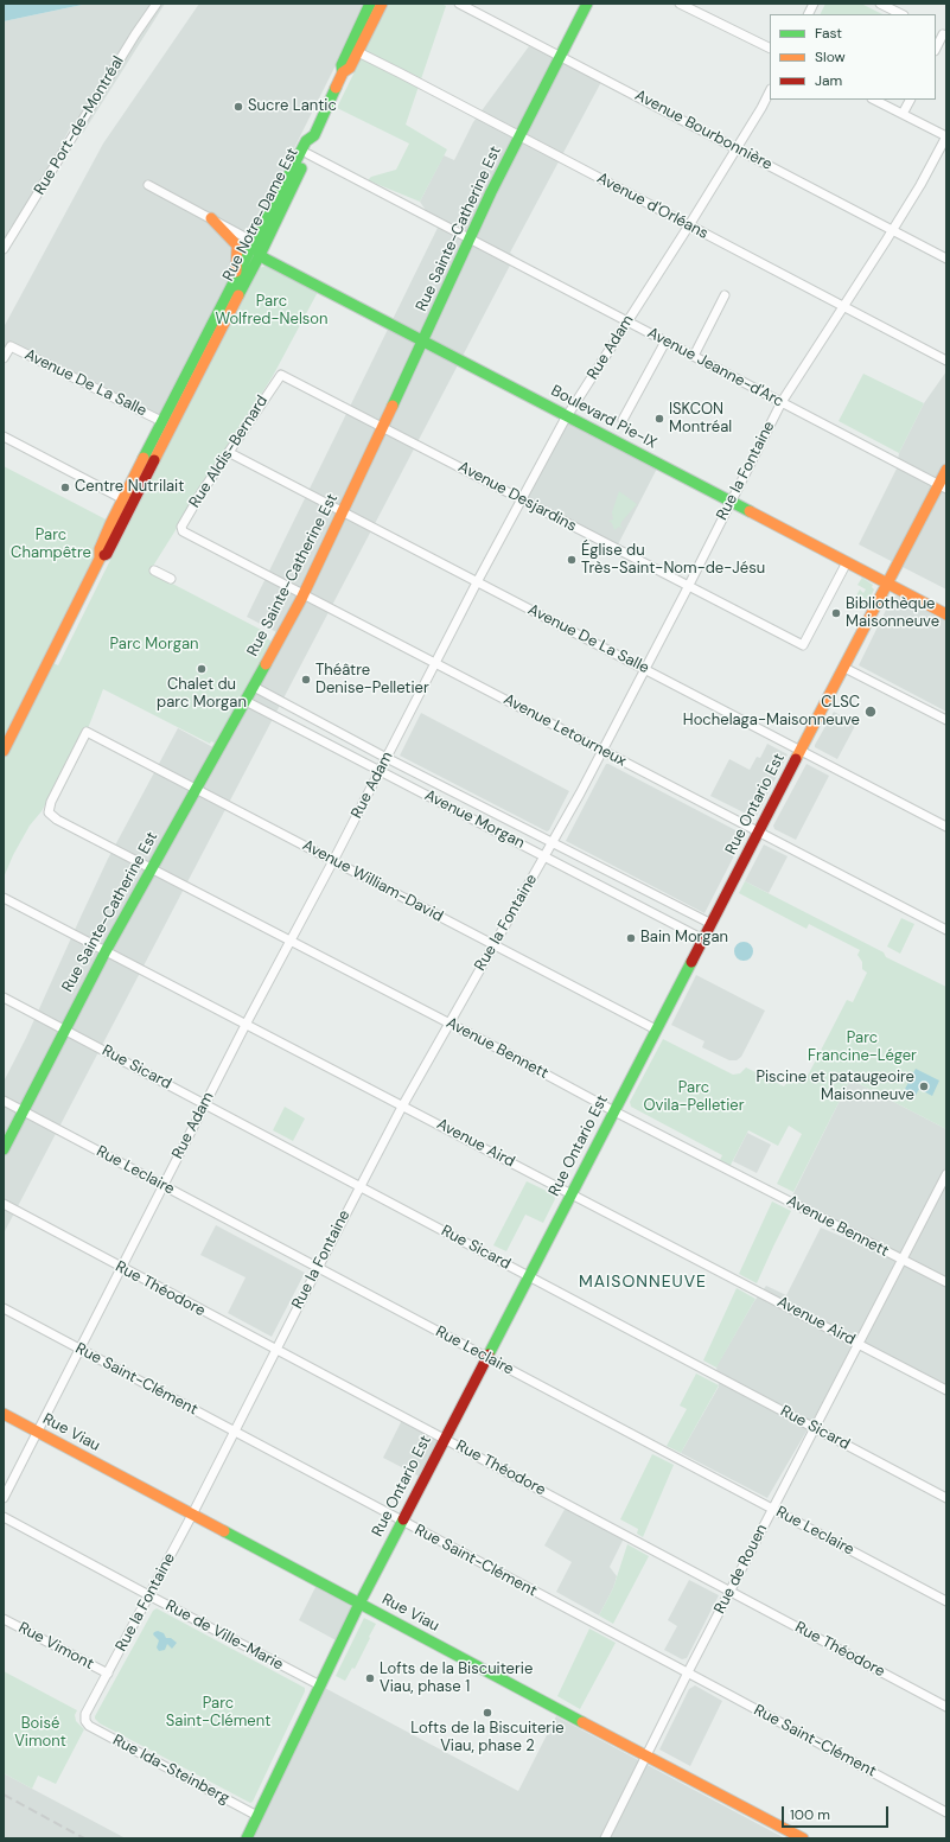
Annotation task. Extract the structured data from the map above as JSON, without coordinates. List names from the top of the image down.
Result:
{
  "streets": {
    "main road": [
      "Rue Notre-Dame Est",
      "Rue Sainte-Catherine Est",
      "Boulevard Pie-IX",
      "Rue Ontario Est",
      "Rue Viau"
    ],
    "street": [
      "Rue Port-de-Montréal",
      "Avenue Bourbonnière",
      "Avenue d'Orléans",
      "Rue Adam",
      "Avenue Jeanne-d'Arc",
      "Avenue De La Salle",
      "Rue Aldis-Bernard",
      "Rue la Fontaine",
      "Avenue Desjardins",
      "Avenue Letourneux",
      "Avenue Morgan",
      "Avenue William-David",
      "Avenue Bennett",
      "Rue Sicard",
      "Avenue Aird",
      "Rue Leclaire",
      "Rue Théodore",
      "Rue Saint-Clément",
      "Rue de Rouen",
      "Rue de Ville-Marie",
      "Rue Vimont",
      "Rue Ida-Steinberg"
    ]
  },
  "crossings": [
    ["Avenue Bourbonnière", "Rue Sainte-Catherine Est"],
    ["Avenue Bourbonnière", "Rue Adam"],
    ["Avenue Bourbonnière", "Rue la Fontaine"],
    ["Avenue d'Orléans", "Rue Notre-Dame Est"],
    ["Avenue d'Orléans", "Rue Sainte-Catherine Est"],
    ["Avenue d'Orléans", "Rue Adam"],
    ["Avenue d'Orléans", "Rue la Fontaine"],
    ["Rue Notre-Dame Est", "Avenue Jeanne-d'Arc"],
    ["Rue Notre-Dame Est", "Avenue De La Salle"],
    ["Rue Notre-Dame Est", "Boulevard Pie-IX"],
    ["Rue Sainte-Catherine Est", "Avenue Jeanne-d'Arc"],
    ["Rue Sainte-Catherine Est", "Avenue De La Salle"],
    ["Rue Sainte-Catherine Est", "Boulevard Pie-IX"],
    ["Rue Sainte-Catherine Est", "Avenue Desjardins"],
    ["Rue Sainte-Catherine Est", "Avenue Letourneux"],
    ["Rue Sainte-Catherine Est", "Avenue Morgan"],
    ["Rue Sainte-Catherine Est", "Avenue William-David"],
    ["Rue Sainte-Catherine Est", "Avenue Bennett"],
    ["Rue Sainte-Catherine Est", "Rue Sicard"],
    ["Rue Sainte-Catherine Est", "Avenue Aird"],
    ["Rue Sainte-Catherine Est", "Rue Leclaire"],
    ["Rue Adam", "Avenue Jeanne-d'Arc"],
    ["Rue Adam", "Avenue De La Salle"],
    ["Rue Adam", "Boulevard Pie-IX"],
    ["Rue Adam", "Avenue Desjardins"],
    ["Rue Adam", "Avenue Letourneux"],
    ["Rue Adam", "Avenue Morgan"],
    ["Rue Adam", "Avenue William-David"],
    ["Rue Adam", "Avenue Bennett"],
    ["Rue Adam", "Rue Sicard"],
    ["Rue Adam", "Avenue Aird"],
    ["Rue Adam", "Rue Leclaire"],
    ["Rue Adam", "Rue Théodore"],
    ["Rue Adam", "Rue Saint-Clément"],
    ["Rue Adam", "Rue Viau"],
    ["Avenue Jeanne-d'Arc", "Rue la Fontaine"],
    ["Avenue Jeanne-d'Arc", "Rue Ontario Est"],
    ["Avenue De La Salle", "Rue Aldis-Bernard"],
    ["Avenue De La Salle", "Rue la Fontaine"],
    ["Avenue De La Salle", "Rue Ontario Est"],
    ["Boulevard Pie-IX", "Rue la Fontaine"],
    ["Boulevard Pie-IX", "Avenue Desjardins"],
    ["Boulevard Pie-IX", "Rue Ontario Est"],
    ["Rue Aldis-Bernard", "Avenue Desjardins"],
    ["Rue Aldis-Bernard", "Avenue Letourneux"],
    ["Rue la Fontaine", "Avenue Desjardins"],
    ["Rue la Fontaine", "Avenue Letourneux"],
    ["Rue la Fontaine", "Avenue Morgan"],
    ["Rue la Fontaine", "Avenue William-David"],
    ["Rue la Fontaine", "Avenue Bennett"],
    ["Rue la Fontaine", "Rue Sicard"],
    ["Rue la Fontaine", "Avenue Aird"],
    ["Rue la Fontaine", "Rue Leclaire"],
    ["Rue la Fontaine", "Rue Théodore"],
    ["Rue la Fontaine", "Rue Saint-Clément"],
    ["Rue la Fontaine", "Rue Viau"],
    ["Rue la Fontaine", "Rue de Ville-Marie"],
    ["Rue la Fontaine", "Rue Vimont"],
    ["Rue la Fontaine", "Rue Ida-Steinberg"],
    ["Avenue Letourneux", "Rue Ontario Est"],
    ["Rue Ontario Est", "Avenue Morgan"],
    ["Rue Ontario Est", "Avenue William-David"],
    ["Rue Ontario Est", "Avenue Bennett"],
    ["Rue Ontario Est", "Rue Sicard"],
    ["Rue Ontario Est", "Avenue Aird"],
    ["Rue Ontario Est", "Rue Leclaire"],
    ["Rue Ontario Est", "Rue Théodore"],
    ["Rue Ontario Est", "Rue Saint-Clément"],
    ["Rue Ontario Est", "Rue Viau"],
    ["Rue Ontario Est", "Rue de Ville-Marie"],
    ["Rue Ontario Est", "Rue Ida-Steinberg"],
    ["Avenue William-David", "Avenue Bennett"],
    ["Avenue Bennett", "Rue de Rouen"],
    ["Rue Sicard", "Rue de Rouen"],
    ["Avenue Aird", "Rue de Rouen"],
    ["Rue Leclaire", "Rue de Rouen"],
    ["Rue Théodore", "Rue de Rouen"],
    ["Rue Saint-Clément", "Rue de Rouen"],
    ["Rue Viau", "Rue de Rouen"]
  ],
  "districts": ["MAISONNEUVE"],
  "parks": [
    "Parc Wolfred-Nelson",
    "Parc Champêtre",
    "Parc Morgan",
    "Parc Francine-Léger",
    "Parc Ovila-Pelletier",
    "Parc Saint-Clément",
    "Boisé Vimont"
  ],
  "places": [
    "Sucre Lantic",
    "ISKCON Montréal",
    "Centre Nutrilait",
    "Église du Très-Saint-Nom-de-Jésu",
    "Bibliothèque Maisonneuve",
    "Chalet du parc Morgan",
    "Théâtre Denise-Pelletier",
    "CLSC Hochelaga-Maisonneuve",
    "Bain Morgan",
    "Piscine et pataugeoire Maisonneuve",
    "Lofts de la Biscuiterie Viau, phase 1",
    "Lofts de la Biscuiterie Viau, phase 2"
  ],
  "legend": ["Fast", "Slow", "Jam"],
  "scale_bar": "100 m"
}
